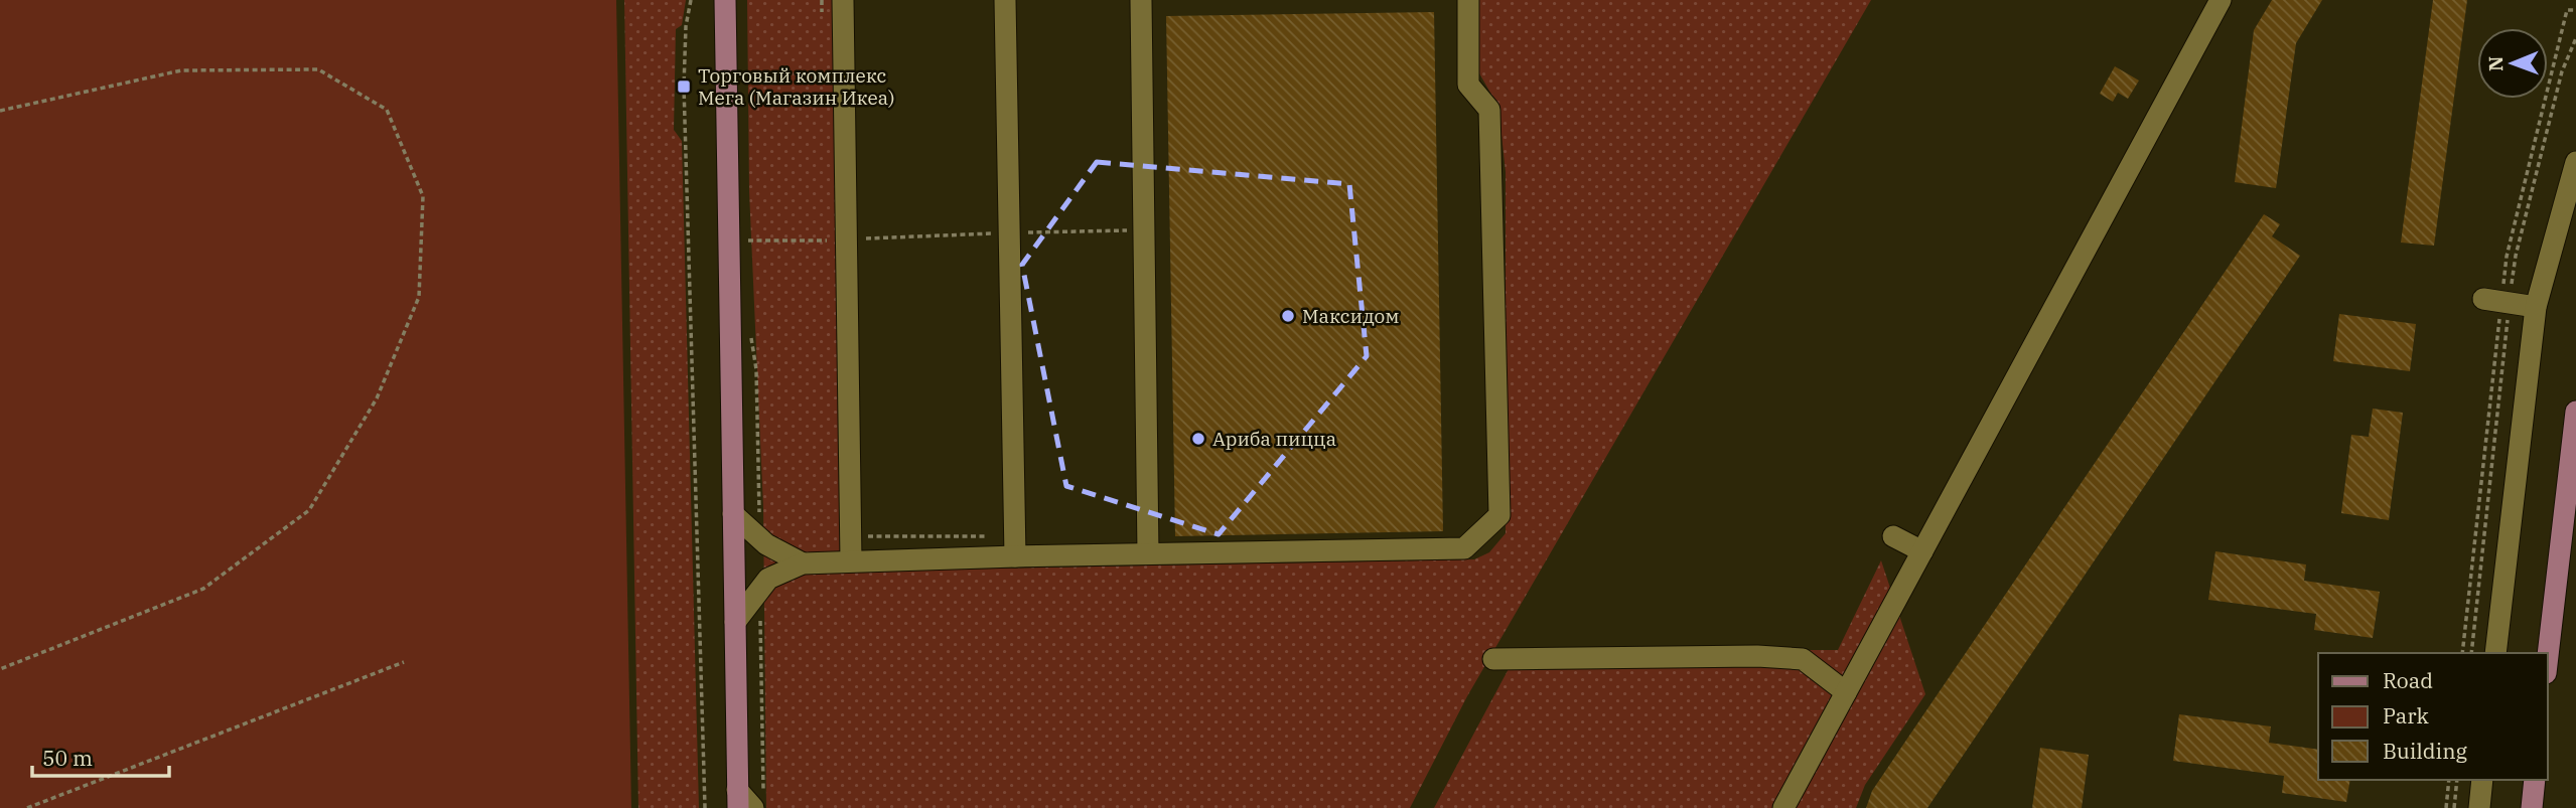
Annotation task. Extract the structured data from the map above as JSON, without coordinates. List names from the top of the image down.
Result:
{
  "places": {
    "transit": ["Торговый комплекс Мега (Магазин Икеа)"],
    "other": ["Максидом", "Ариба пицца"]
  },
  "legend": ["Road", "Park", "Building"],
  "scale_bar": "50 m",
  "north": "left"
}
